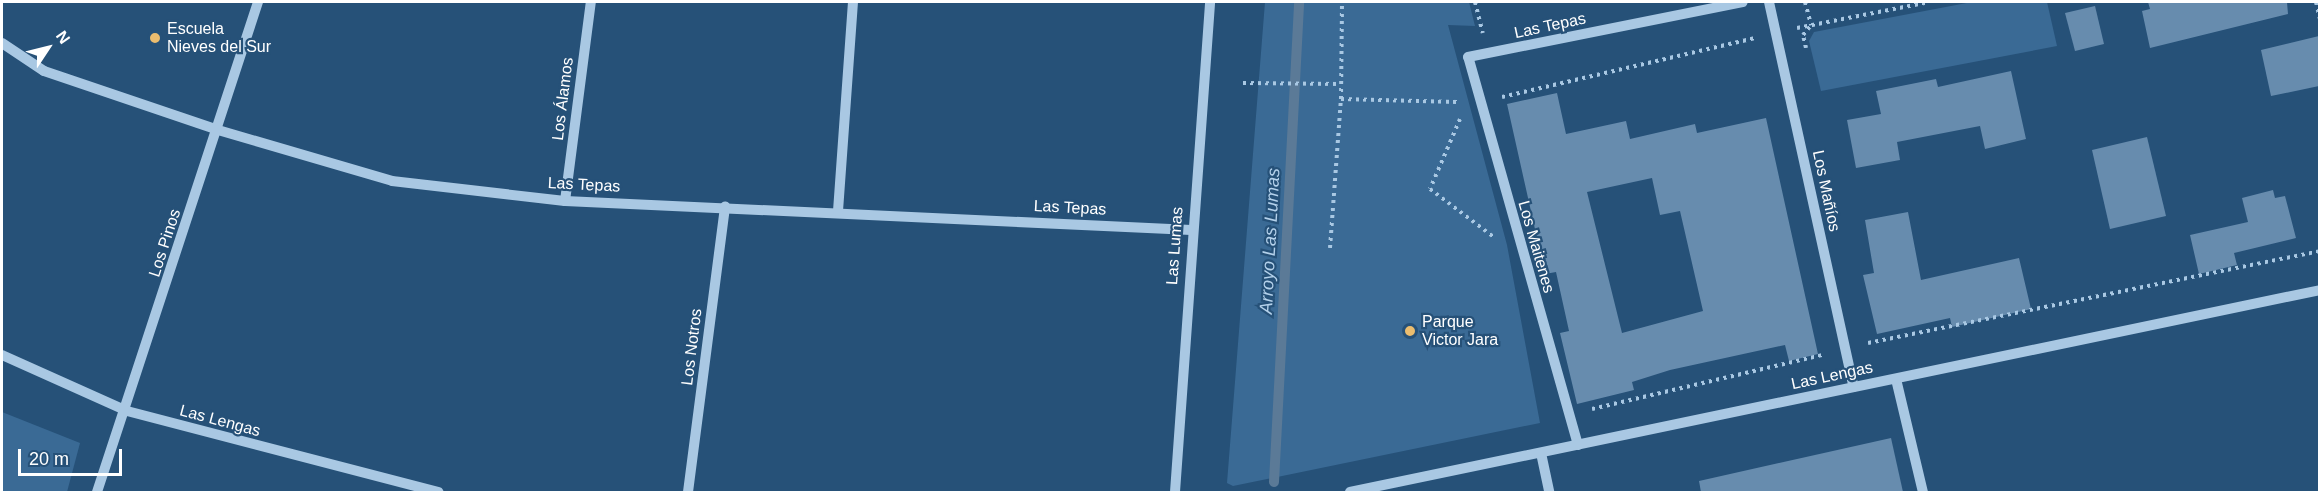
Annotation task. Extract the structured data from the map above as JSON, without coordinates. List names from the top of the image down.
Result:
{
  "streets": {
    "street": [
      "Las Tepas",
      "Los Álamos",
      "Los Mañíos",
      "Los Pinos",
      "Las Lumas",
      "Los Maitenes",
      "Los Notros",
      "Las Lengas"
    ]
  },
  "crossings": [
    ["Las Tepas", "Los Álamos"],
    ["Las Tepas", "Los Pinos"],
    ["Las Tepas", "Las Lumas"],
    ["Las Tepas", "Los Maitenes"],
    ["Las Tepas", "Los Notros"],
    ["Los Mañíos", "Las Lengas"],
    ["Los Pinos", "Las Lengas"],
    ["Los Maitenes", "Las Lengas"]
  ],
  "water": ["Arroyo Las Lumas"],
  "places": ["Escuela Nieves del Sur", "Parque Victor Jara"],
  "scale_bar": "20 m",
  "north": "top right"
}
